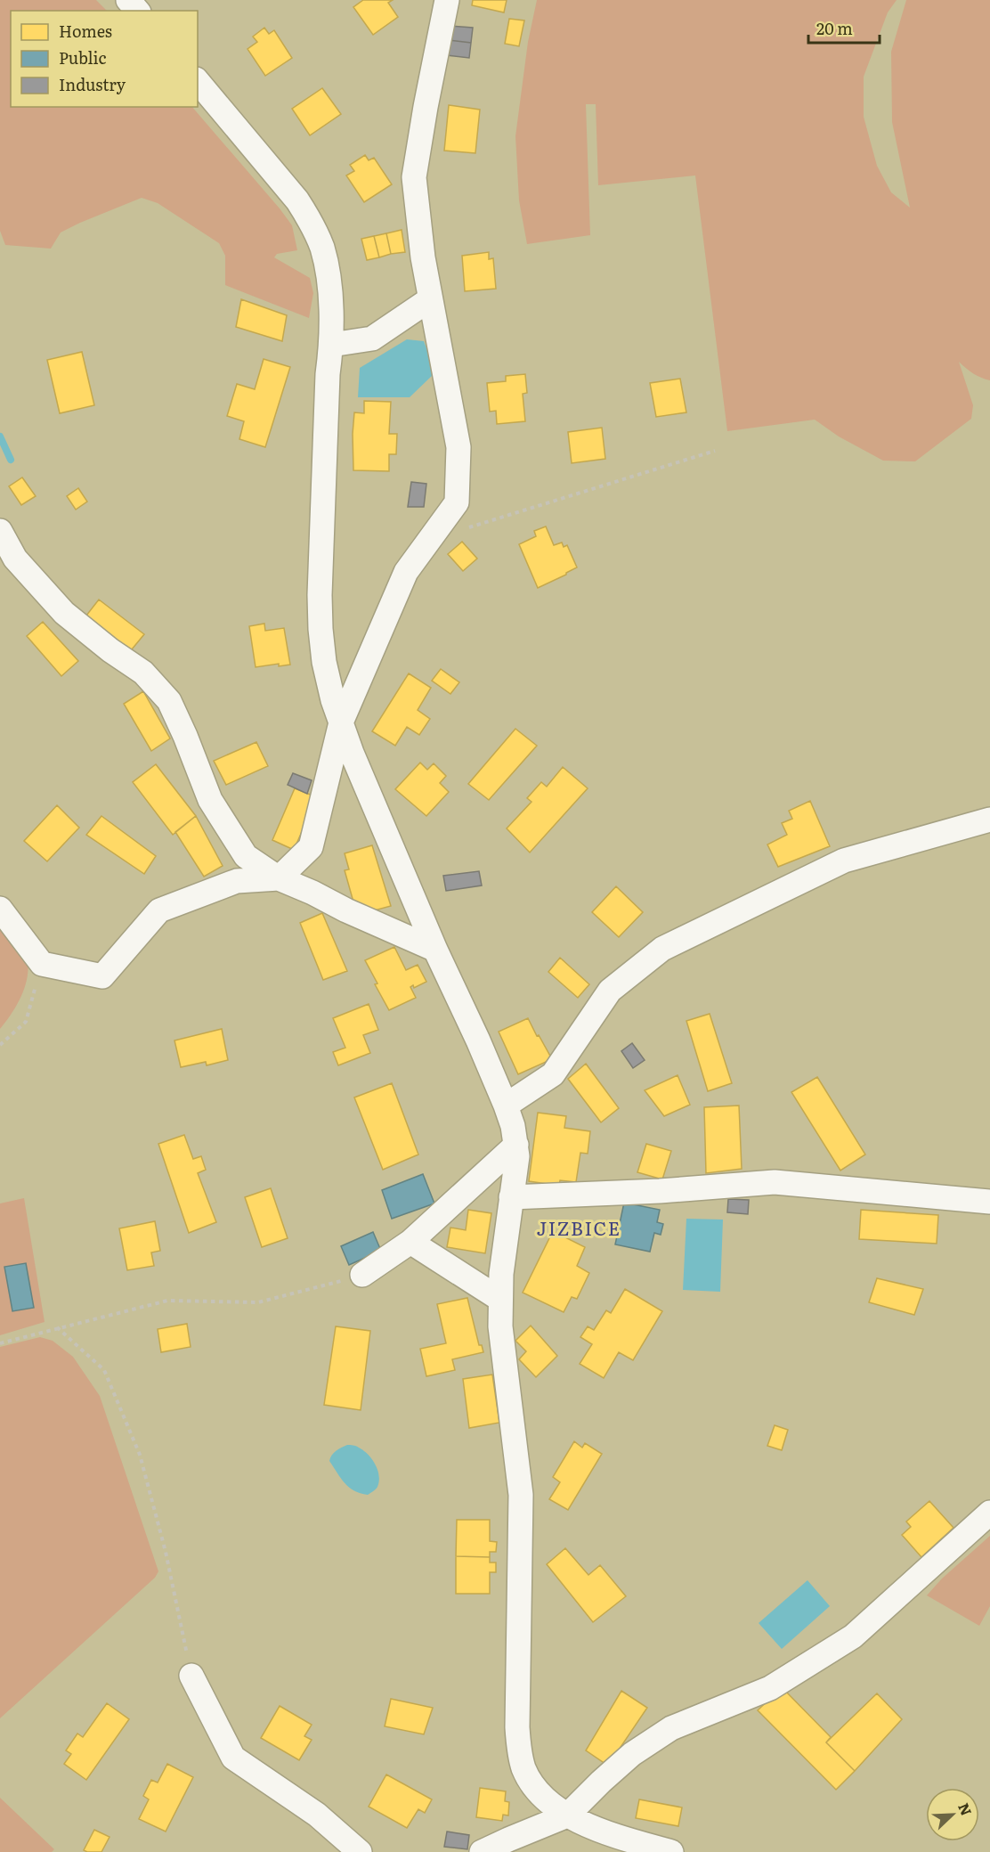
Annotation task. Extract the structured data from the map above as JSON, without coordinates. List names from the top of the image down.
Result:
{
  "districts": ["JIZBICE"],
  "legend": ["Homes", "Public", "Industry"],
  "scale_bar": "20 m",
  "north": "top right"
}
